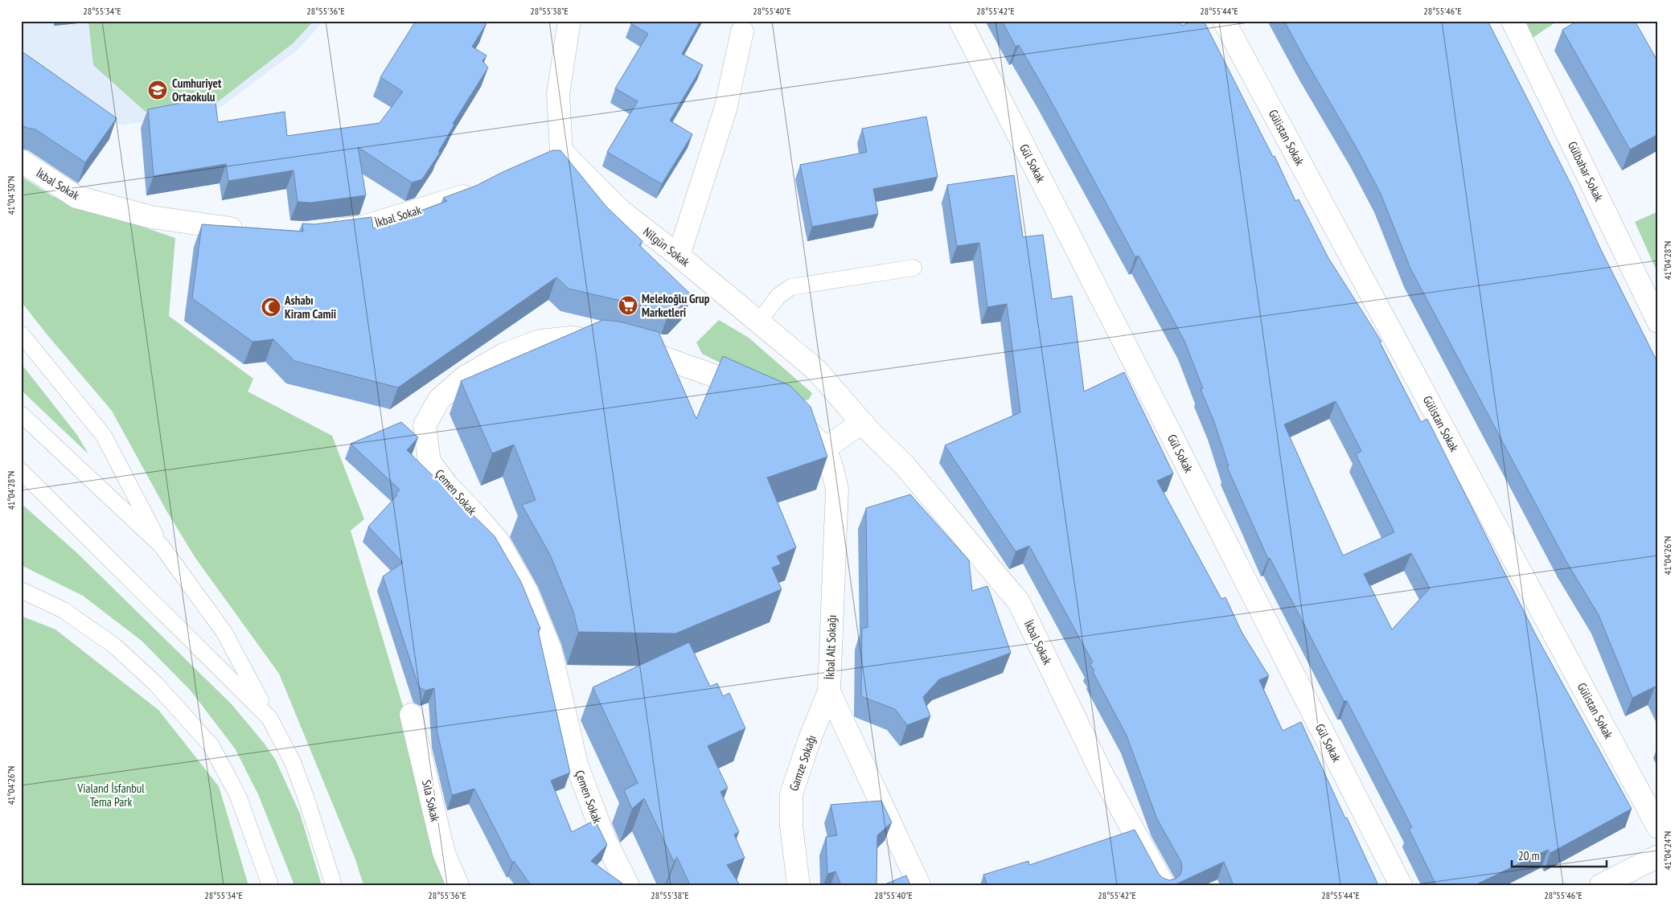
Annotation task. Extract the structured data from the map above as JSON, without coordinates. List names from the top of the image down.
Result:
{
  "streets": {
    "street": [
      "Gülistan Sokak",
      "Gül Sokak",
      "Gülbahar Sokak",
      "İkbal Sokak",
      "Nilgün Sokak",
      "Çemen Sokak",
      "İkbal Alt Sokağı",
      "Gamze Sokağı",
      "Sıla Sokak"
    ]
  },
  "crossings": [
    ["İkbal Sokak", "Nilgün Sokak"],
    ["İkbal Alt Sokağı", "Gamze Sokağı"]
  ],
  "parks": ["Vialand İsfanbul Tema Park"],
  "places": {
    "school or university": ["Cumhuriyet Ortaokulu"],
    "supermarket": ["Melekoğlu Grup Marketleri"],
    "mosque": ["Ashabı Kiram Camii"]
  },
  "scale_bar": "20 m",
  "coordinates": [
    "28°55'34\"E",
    "28°55'36\"E",
    "28°55'38\"E",
    "28°55'40\"E",
    "28°55'42\"E",
    "28°55'44\"E",
    "28°55'46\"E",
    "41°04'30\"N",
    "41°04'28\"N",
    "41°04'26\"N",
    "41°04'24\"N"
  ]
}
